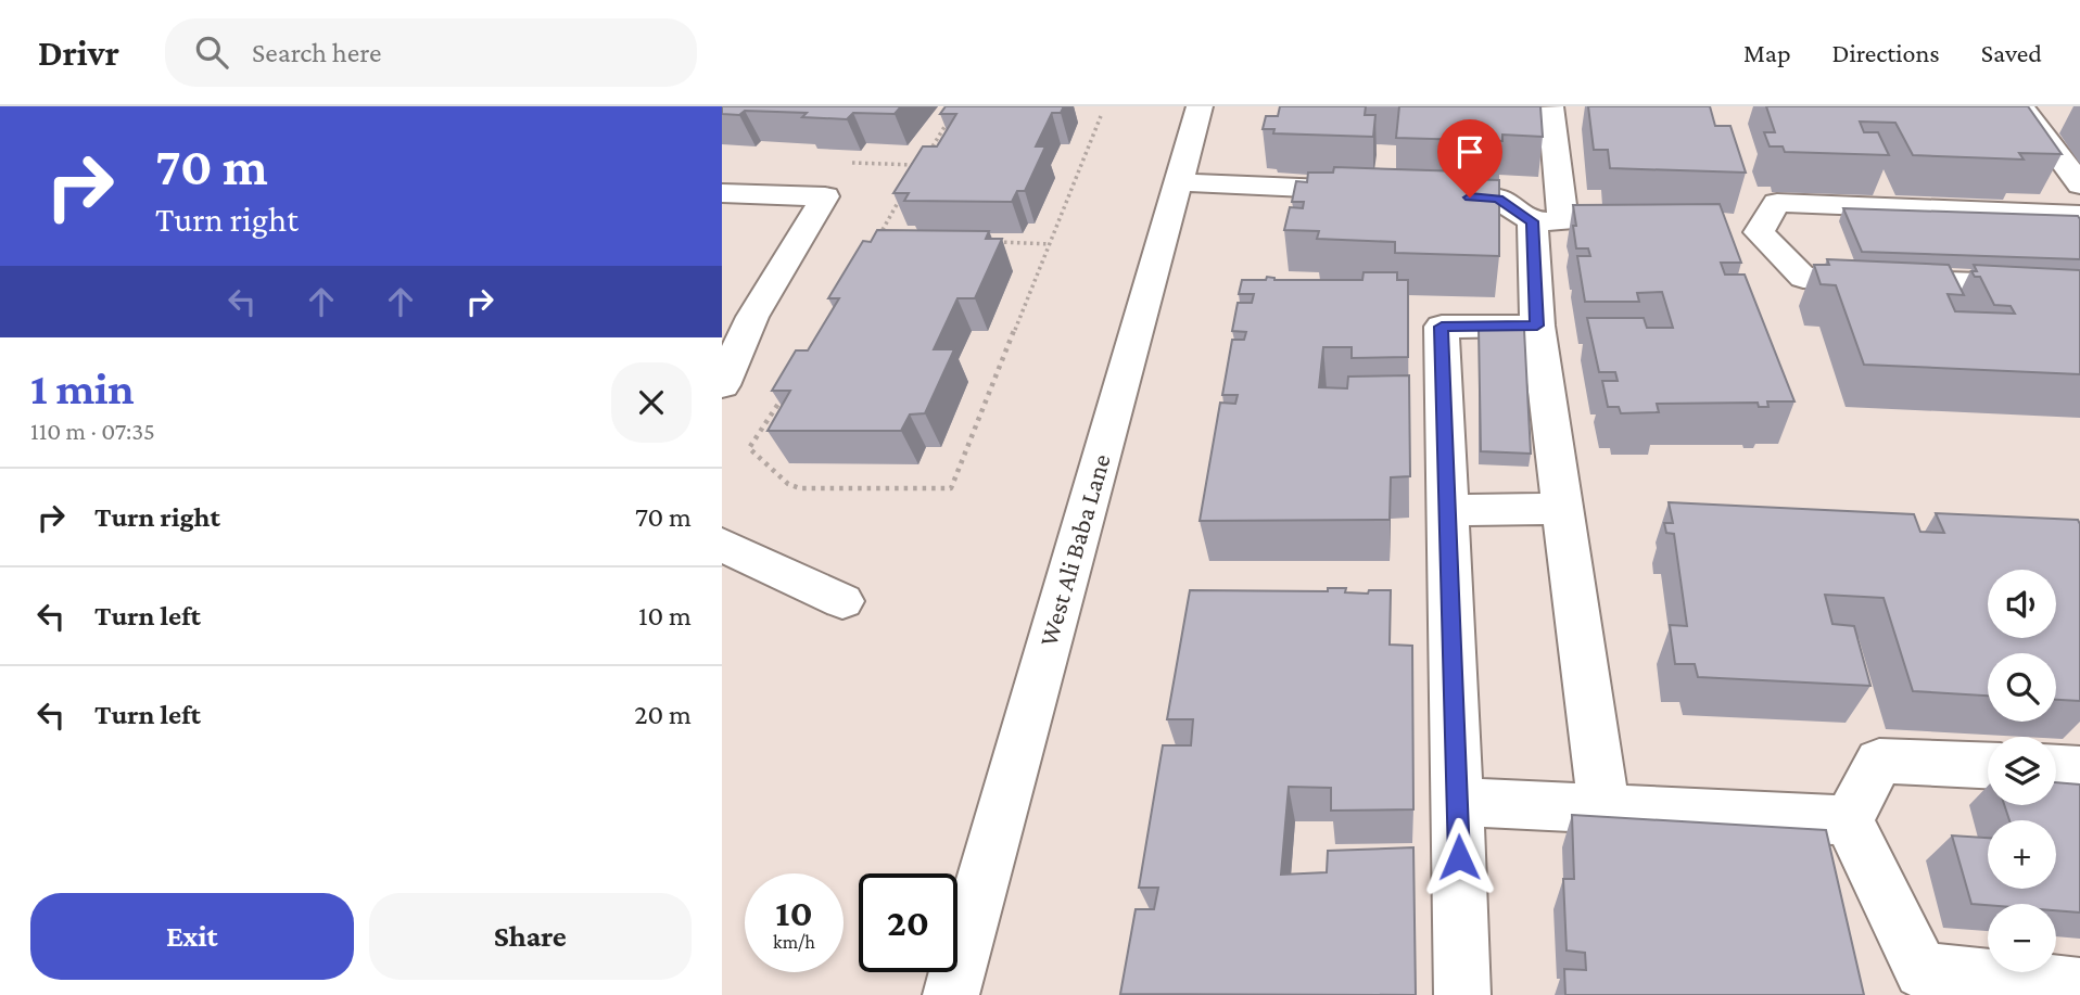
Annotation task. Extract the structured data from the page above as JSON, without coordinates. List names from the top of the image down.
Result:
{
  "streets": {
    "street": ["West Ali Baba Lane"]
  },
  "page": {
    "header": "Drivr",
    "search": "Search here",
    "nav": ["Map", "Directions", "Saved"],
    "turn": ["70 m", "Turn right"],
    "heading": ["1 min", "110 m · 07:35"],
    "list": [
      {
        "name": "Turn right",
        "value": "70 m"
      },
      {
        "name": "Turn left",
        "value": "10 m"
      },
      {
        "name": "Turn left",
        "value": "20 m"
      }
    ],
    "map_buttons": ["+", "−"],
    "speed": "10 km/h",
    "limit": "20",
    "buttons": ["Exit", "Share"]
  }
}
